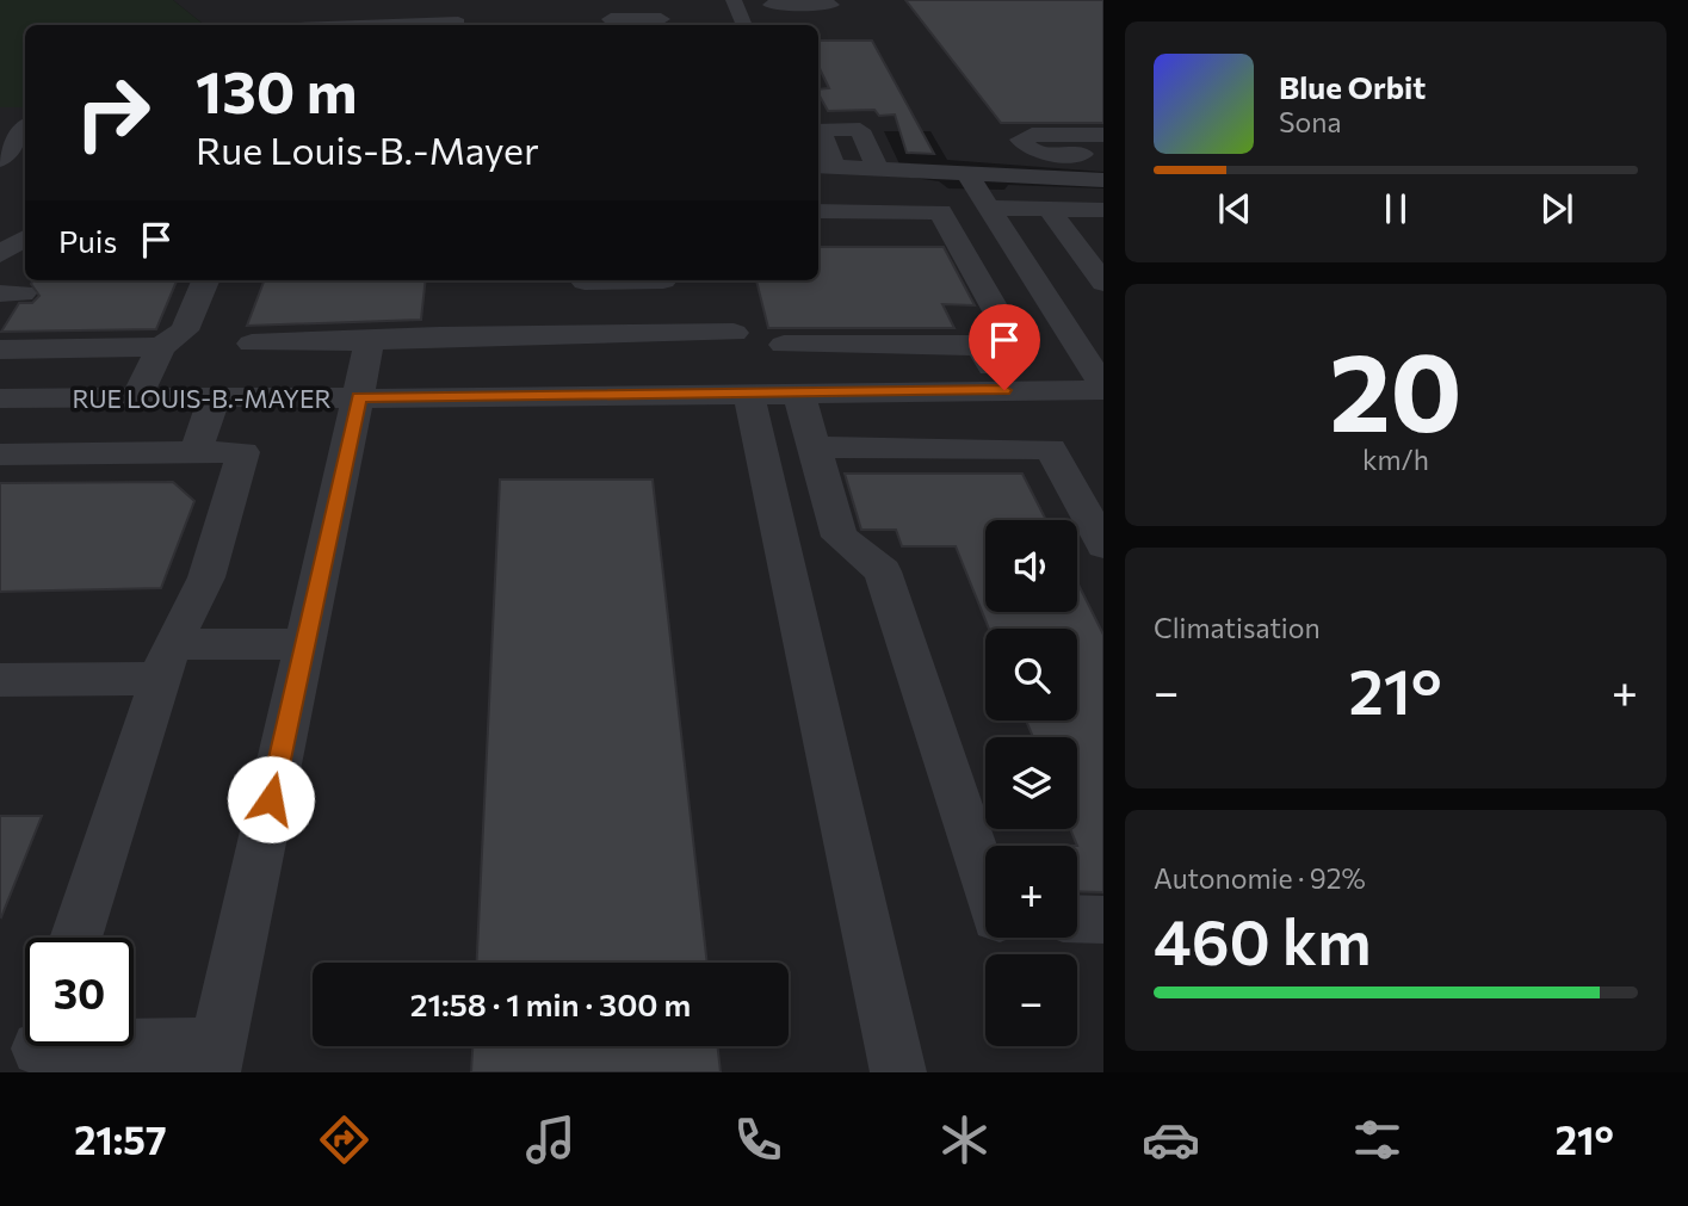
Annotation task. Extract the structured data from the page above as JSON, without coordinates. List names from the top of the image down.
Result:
{
  "streets": {
    "street": ["RUE LOUIS-B.-MAYER"]
  },
  "page": {
    "turn": ["130 m", "Rue Louis-B.-Mayer"],
    "song": ["Blue Orbit", "Sona"],
    "then": "Puis",
    "tile": [
      ["20", "km/h"],
      "Climatisation",
      ["Autonomie · 92%", "460 km"]
    ],
    "map_buttons": ["+", "−"],
    "heat": ["−", "21°", "+"],
    "limit": "30",
    "trip": "21:58 · 1 min · 300 m",
    "tabs": ["21:57", "21°"]
  }
}
